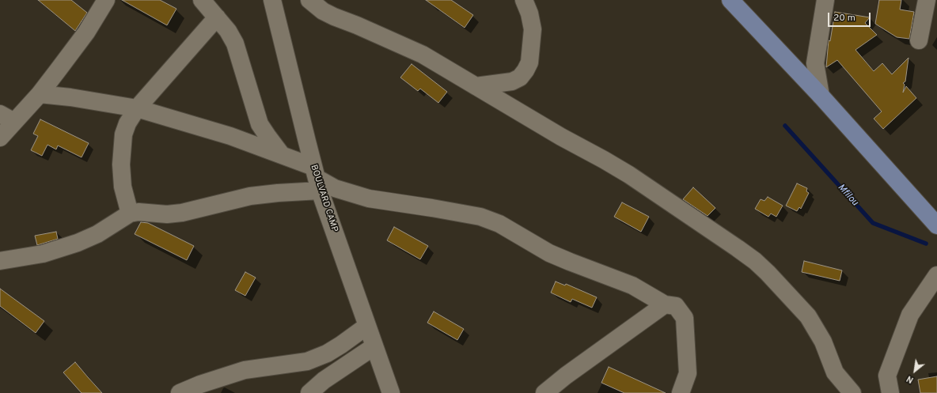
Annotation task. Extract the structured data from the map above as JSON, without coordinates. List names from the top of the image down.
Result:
{
  "streets": {
    "street": ["BOULVARD CAMP"]
  },
  "water": ["Mfilou"],
  "scale_bar": "20 m",
  "north": "bottom left"
}
